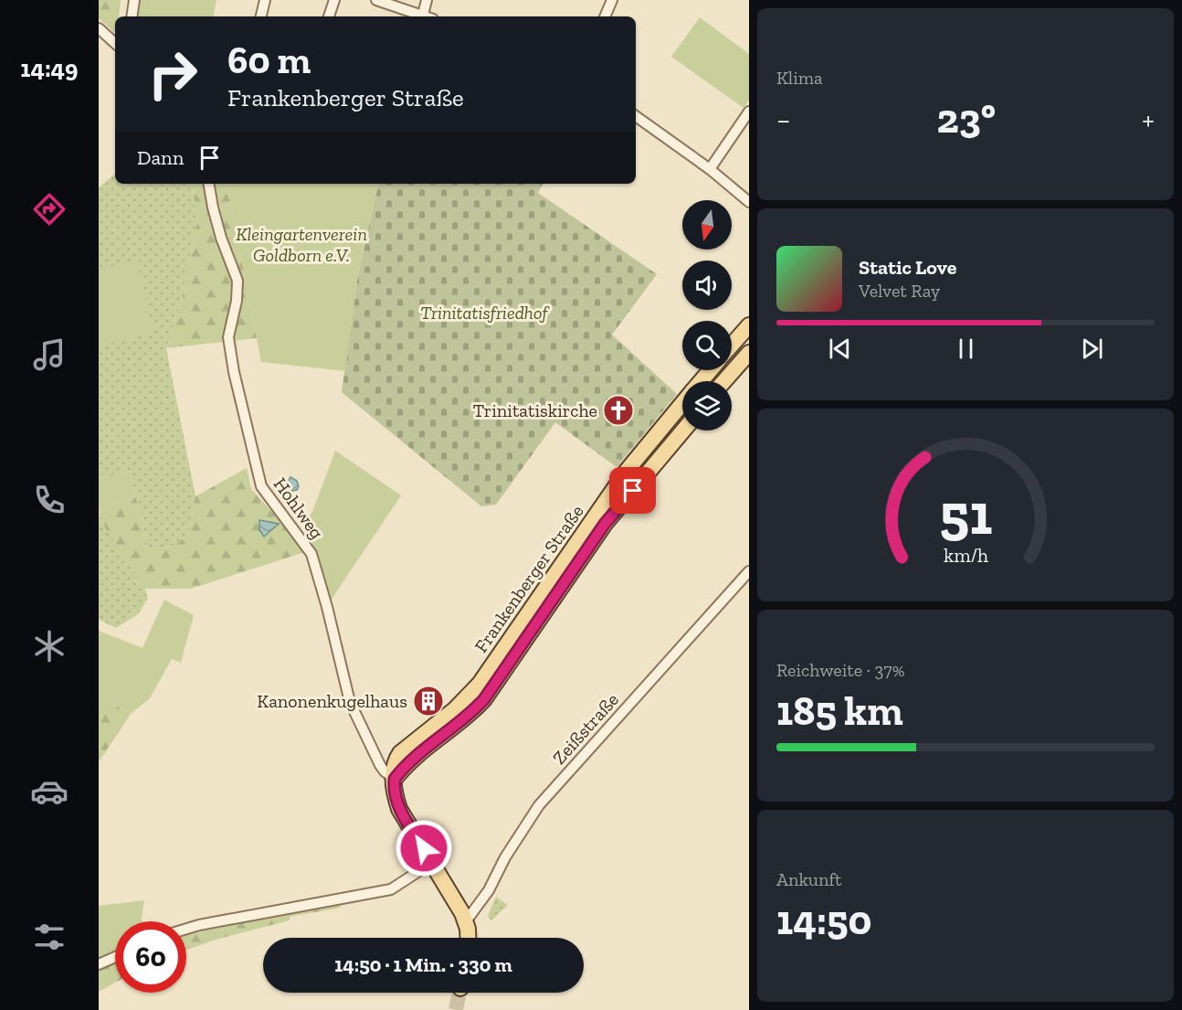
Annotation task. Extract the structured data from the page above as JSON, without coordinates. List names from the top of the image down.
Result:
{
  "streets": {
    "main road": ["Frankenberger Straße"],
    "street": ["Hohlweg", "Zeißstraße"]
  },
  "crossings": [
    ["Hohlweg", "Frankenberger Straße"],
    ["Frankenberger Straße", "Zeißstraße"]
  ],
  "parks": ["Kleingartenverein Goldborn e.V.", "Trinitatisfriedhof"],
  "places": {
    "church": ["Trinitatiskirche"],
    "building": ["Kanonenkugelhaus"]
  },
  "north": "bottom",
  "page": {
    "tabs": "14:49",
    "tile": [
      "Klima",
      ["Reichweite · 37%", "185 km"],
      ["Ankunft", "14:50"]
    ],
    "turn": ["60 m", "Frankenberger Straße"],
    "heat": ["−", "23°", "+"],
    "then": "Dann",
    "song": ["Static Love", "Velvet Ray"],
    "limit": "60",
    "trip": "14:50 · 1 Min. · 330 m",
    "gauge": ["51", "km/h"]
  }
}
